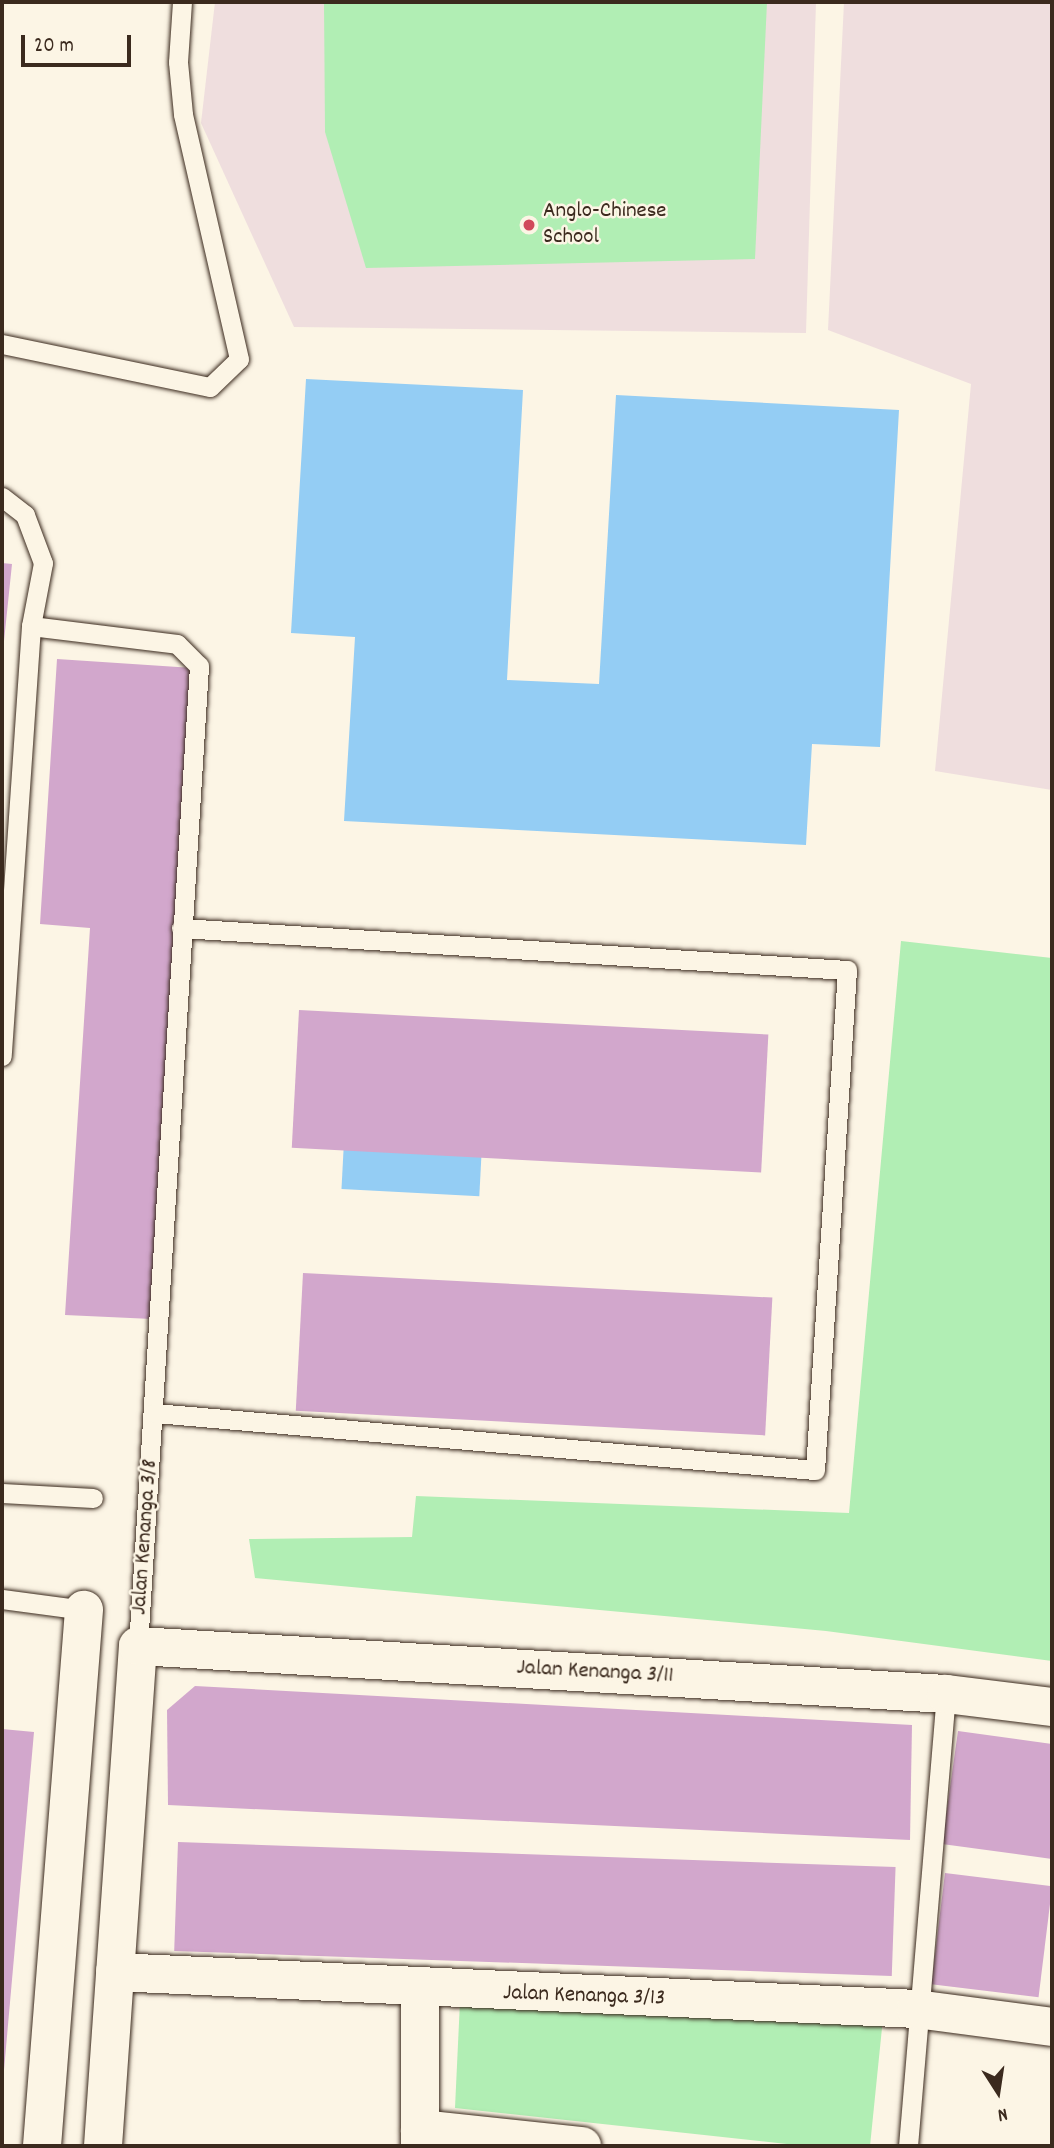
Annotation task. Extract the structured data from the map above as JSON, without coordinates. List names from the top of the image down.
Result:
{
  "streets": {
    "street": ["Jalan Kenanga 3/8", "Jalan Kenanga 3/11", "Jalan Kenanga 3/13"]
  },
  "crossings": [
    ["Jalan Kenanga 3/8", "Jalan Kenanga 3/11"],
    ["Jalan Kenanga 3/8", "Jalan Kenanga 3/13"]
  ],
  "places": ["Anglo-Chinese School"],
  "scale_bar": "20 m",
  "north": "bottom"
}
